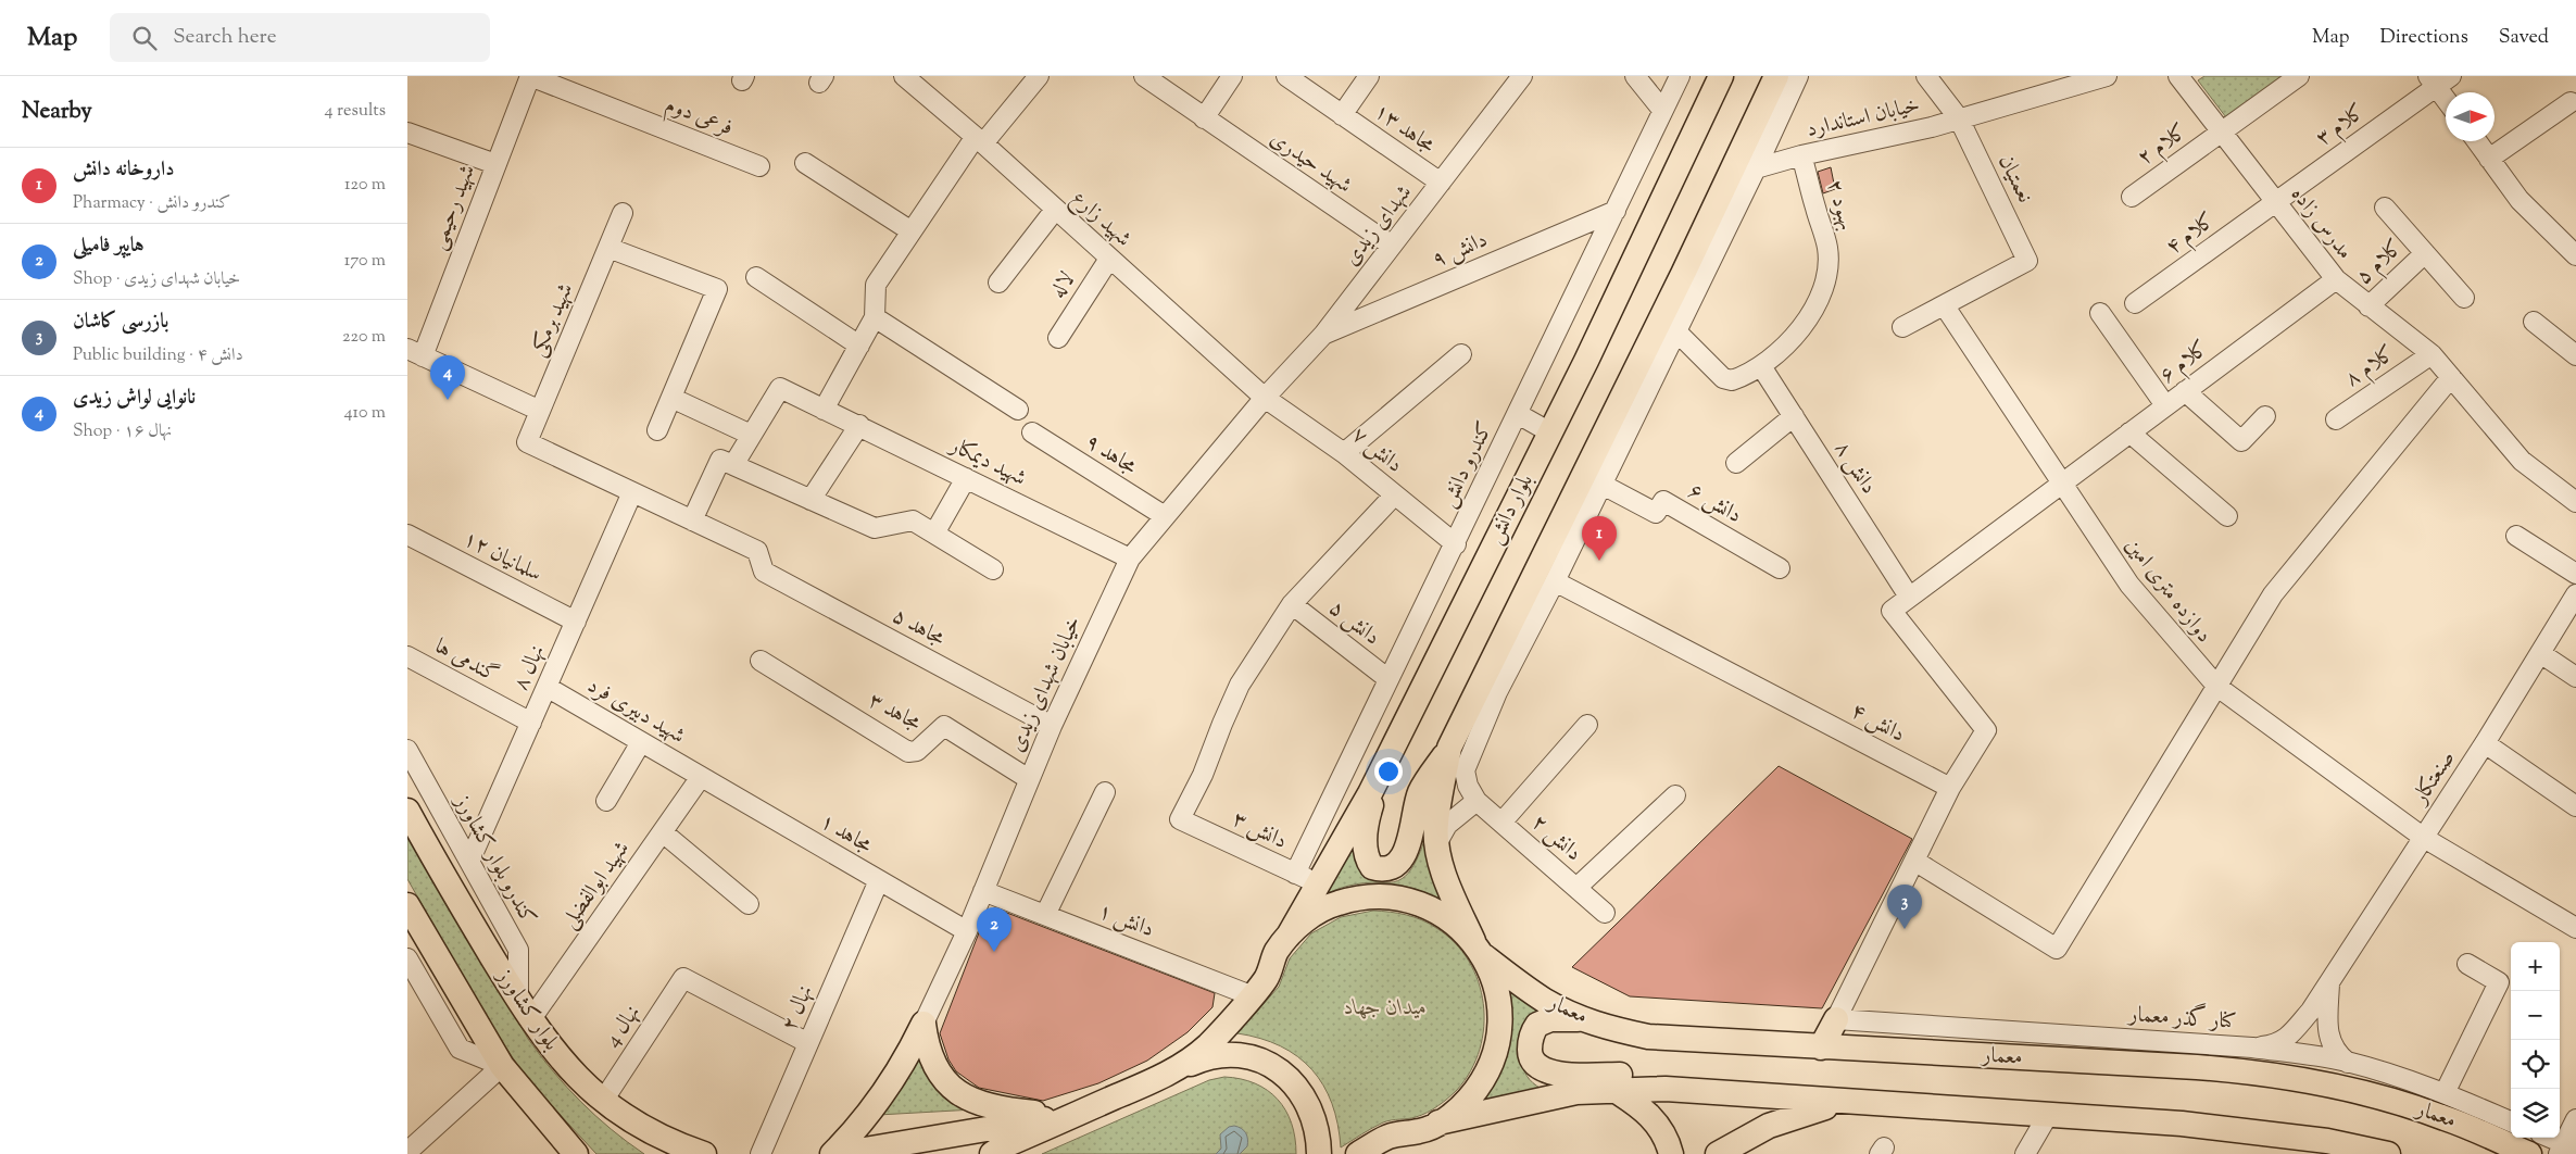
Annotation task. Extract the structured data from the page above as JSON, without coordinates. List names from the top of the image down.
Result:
{
  "streets": {
    "main road": ["بلوار دانش", "بلوار کشاورز", "معمار"],
    "street": [
      "فرعی دوم",
      "خیابان استاندارد",
      "کلام ۳",
      "مجاهد ۱۳",
      "کلام ۲",
      "شهید حیدری",
      "نعمتیان",
      "بهبود ۲",
      "شهید رحیمی",
      "شهید زارع",
      "مدرس زاده",
      "شهدای زیدی",
      "کلام ۴",
      "دانش ۹",
      "کلام ۵",
      "لاله",
      "شهید برمکی",
      "کلام ۶",
      "کلام ۸",
      "دانش ۷",
      "مجاهد ۹",
      "شهید دیمکار",
      "کندرو دانش",
      "دانش ۸",
      "دانش ۶",
      "سلمانیان ۱۲",
      "دوازده متری امین",
      "دانش ۵",
      "مجاهد ۵",
      "گندمی ها",
      "نهال ۸",
      "خیابان شهدای زیدی",
      "شهید دبیری فرد",
      "مجاهد ۳",
      "دانش ۴",
      "صنعتکار",
      "دانش ۳",
      "مجاهد ۱",
      "دانش ۲",
      "کندرو بلوار کشاورز",
      "شهید ابوالفضلی",
      "دانش ۱",
      "نهال ۲",
      "کنار گذر معمار",
      "نهال 4"
    ]
  },
  "crossings": [
    ["فرعی دوم", "شهید رحیمی"],
    ["خیابان استاندارد", "نعمتیان"],
    ["خیابان استاندارد", "بهبود ۲"],
    ["کلام ۳", "مدرس زاده"],
    ["کلام ۳", "کلام ۴"],
    ["مجاهد ۱۳", "شهدای زیدی"],
    ["کلام ۲", "مدرس زاده"],
    ["شهید حیدری", "شهدای زیدی"],
    ["نعمتیان", "دوازده متری امین"],
    ["بهبود ۲", "دانش ۸"],
    ["شهید زارع", "شهدای زیدی"],
    ["شهید زارع", "لاله"],
    ["شهید زارع", "دانش ۷"],
    ["شهید زارع", "خیابان شهدای زیدی"],
    ["مدرس زاده", "کلام ۴"],
    ["مدرس زاده", "کلام ۵"],
    ["مدرس زاده", "کلام ۶"],
    ["مدرس زاده", "کلام ۸"],
    ["شهدای زیدی", "دانش ۹"],
    ["شهدای زیدی", "دانش ۷"],
    ["شهدای زیدی", "خیابان شهدای زیدی"],
    ["دانش ۹", "کندرو دانش"],
    ["کلام ۶", "دانش ۸"],
    ["کلام ۶", "دوازده متری امین"],
    ["کلام ۶", "دانش ۴"],
    ["دانش ۷", "کندرو دانش"],
    ["دانش ۷", "خیابان شهدای زیدی"],
    ["مجاهد ۹", "خیابان شهدای زیدی"],
    ["شهید دیمکار", "خیابان شهدای زیدی"],
    ["کندرو دانش", "دانش ۵"],
    ["کندرو دانش", "دانش ۳"],
    ["بلوار دانش", "دانش ۳"],
    ["سلمانیان ۱۲", "نهال ۸"],
    ["دوازده متری امین", "صنعتکار"],
    ["دانش ۵", "دانش ۳"],
    ["مجاهد ۵", "خیابان شهدای زیدی"],
    ["گندمی ها", "نهال ۸"],
    ["نهال ۸", "شهید دبیری فرد"],
    ["نهال ۸", "کندرو بلوار کشاورز"],
    ["خیابان شهدای زیدی", "مجاهد ۳"],
    ["خیابان شهدای زیدی", "مجاهد ۱"],
    ["خیابان شهدای زیدی", "دانش ۱"],
    ["شهید دبیری فرد", "مجاهد ۱"],
    ["شهید دبیری فرد", "شهید ابوالفضلی"],
    ["صنعتکار", "کنار گذر معمار"],
    ["مجاهد ۱", "شهید ابوالفضلی"],
    ["مجاهد ۱", "نهال ۲"],
    ["کندرو بلوار کشاورز", "بلوار کشاورز"],
    ["شهید ابوالفضلی", "بلوار کشاورز"],
    ["نهال ۲", "نهال 4"],
    ["بلوار کشاورز", "نهال 4"]
  ],
  "parks": ["میدان جهاد"],
  "north": "right",
  "page": {
    "header": "Map",
    "search": "Search here",
    "nav": ["Map", "Directions", "Saved"],
    "heading": ["Nearby", "4 results"],
    "list": [
      {
        "mark": "1",
        "name": "داروخانه دانش",
        "note": "Pharmacy · کندرو دانش",
        "value": "120 m"
      },
      {
        "mark": "2",
        "name": "هایپر فامیلی",
        "note": "Shop · خیابان شهدای زیدی",
        "value": "170 m"
      },
      {
        "mark": "3",
        "name": "بازرسی کاشان",
        "note": "Public building · دانش ۴",
        "value": "220 m"
      },
      {
        "mark": "4",
        "name": "نانوایی لواش زیدی",
        "note": "Shop · نهال ۱۶",
        "value": "410 m"
      }
    ],
    "pins": [
      "4",
      "1",
      "3",
      "2"
    ],
    "map_buttons": ["+", "−"]
  }
}
